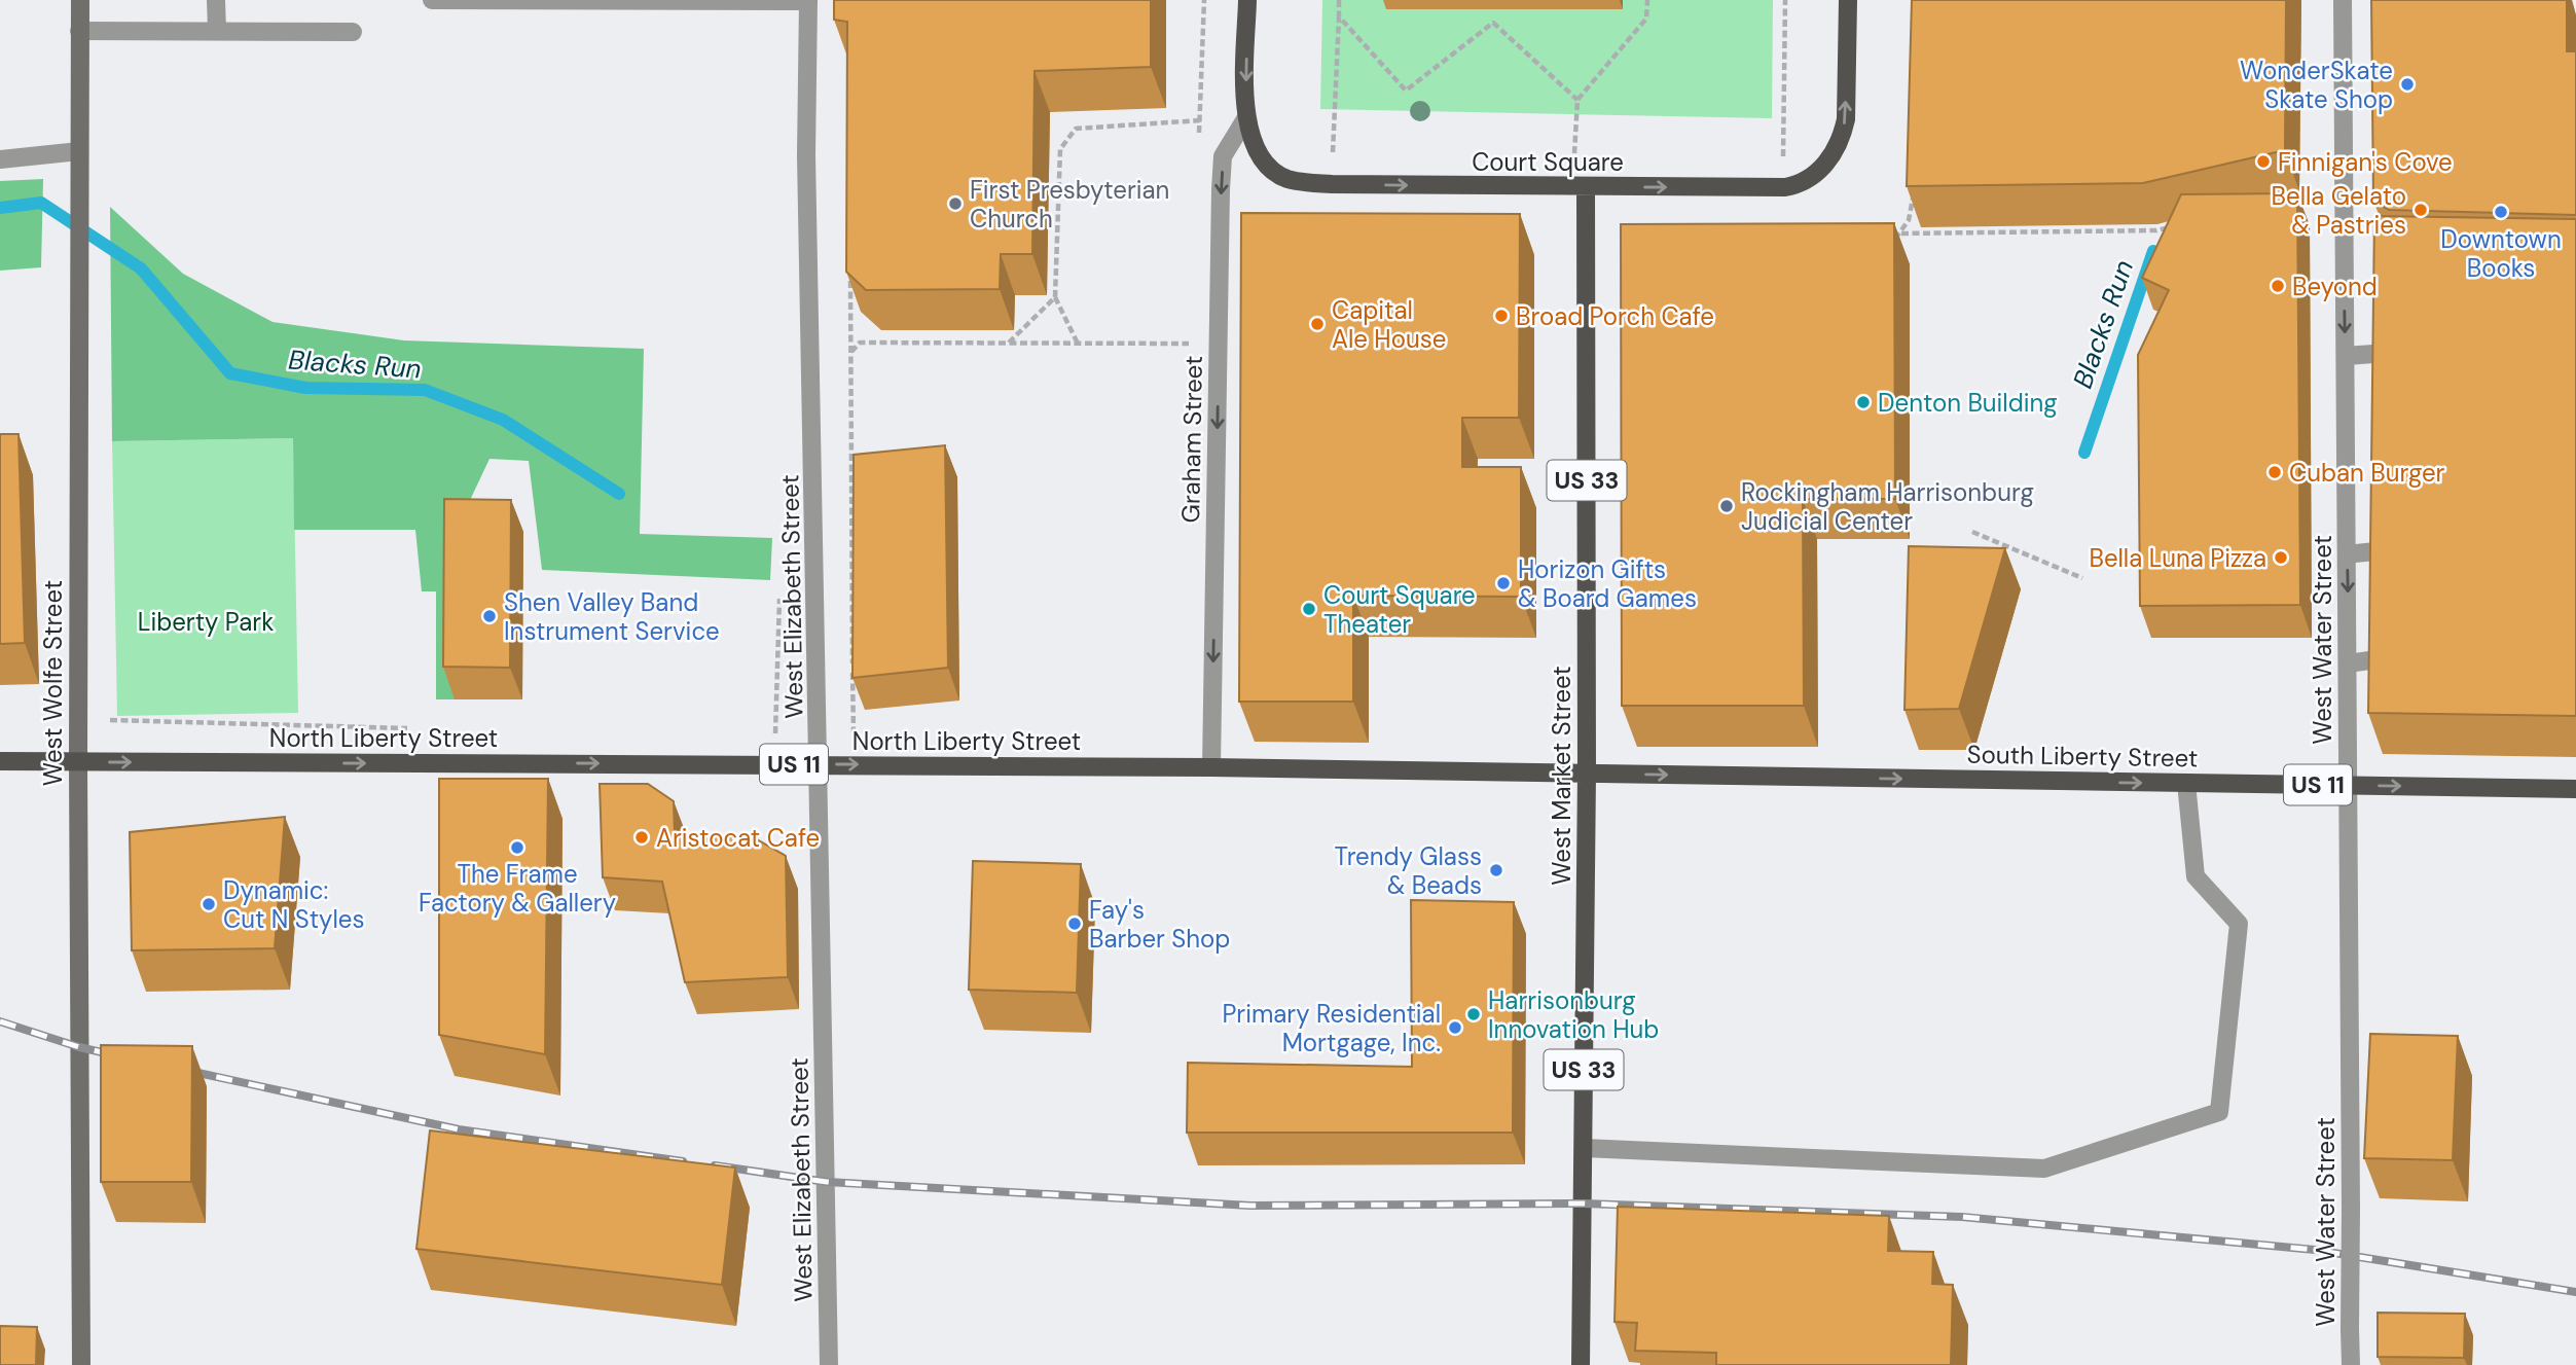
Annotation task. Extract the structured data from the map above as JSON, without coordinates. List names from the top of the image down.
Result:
{
  "streets": {
    "main road": [
      "Court Square",
      "US 33",
      "North Liberty Street",
      "South Liberty Street",
      "US 11",
      "West Market Street"
    ],
    "street": [
      "Graham Street",
      "West Elizabeth Street",
      "West Water Street",
      "West Wolfe Street"
    ]
  },
  "crossings": [
    ["Court Square", "Graham Street"],
    ["Court Square", "West Market Street"],
    ["Graham Street", "North Liberty Street"],
    ["West Elizabeth Street", "North Liberty Street"],
    ["West Water Street", "South Liberty Street"],
    ["West Wolfe Street", "North Liberty Street"],
    ["North Liberty Street", "South Liberty Street"],
    ["North Liberty Street", "West Market Street"],
    ["South Liberty Street", "West Market Street"]
  ],
  "one_way": ["Graham Street", "North Liberty Street", "South Liberty Street"],
  "water": ["Blacks Run"],
  "parks": ["Liberty Park"],
  "places": [
    "WonderSkate Skate Shop",
    "Finnigan's Cove",
    "First Presbyterian Church",
    "Bella Gelato & Pastries",
    "Downtown Books",
    "Beyond",
    "Broad Porch Cafe",
    "Capital Ale House",
    "Denton Building",
    "Cuban Burger",
    "Rockingham Harrisonburg Judicial Center",
    "Bella Luna Pizza",
    "Horizon Gifts & Board Games",
    "Court Square Theater",
    "Shen Valley Band Instrument Service",
    "Aristocat Cafe",
    "The Frame Factory & Gallery",
    "Trendy Glass & Beads",
    "Dynamic: Cut N Styles",
    "Fay's Barber Shop",
    "Harrisonburg Innovation Hub",
    "Primary Residential Mortgage, Inc."
  ]
}
